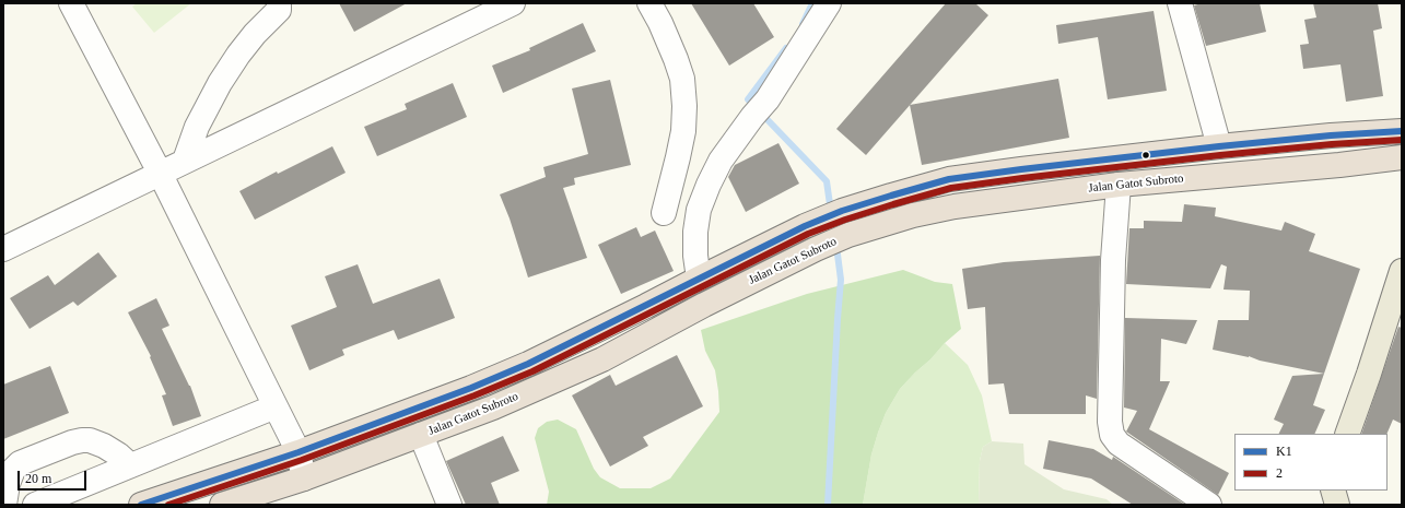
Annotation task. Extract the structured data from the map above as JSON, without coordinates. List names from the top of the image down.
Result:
{
  "streets": {
    "highway": ["Jalan Gatot Subroto"]
  },
  "lines": ["transit line K1", "transit line 2"],
  "legend": ["K1", "2"],
  "scale_bar": "20 m"
}
